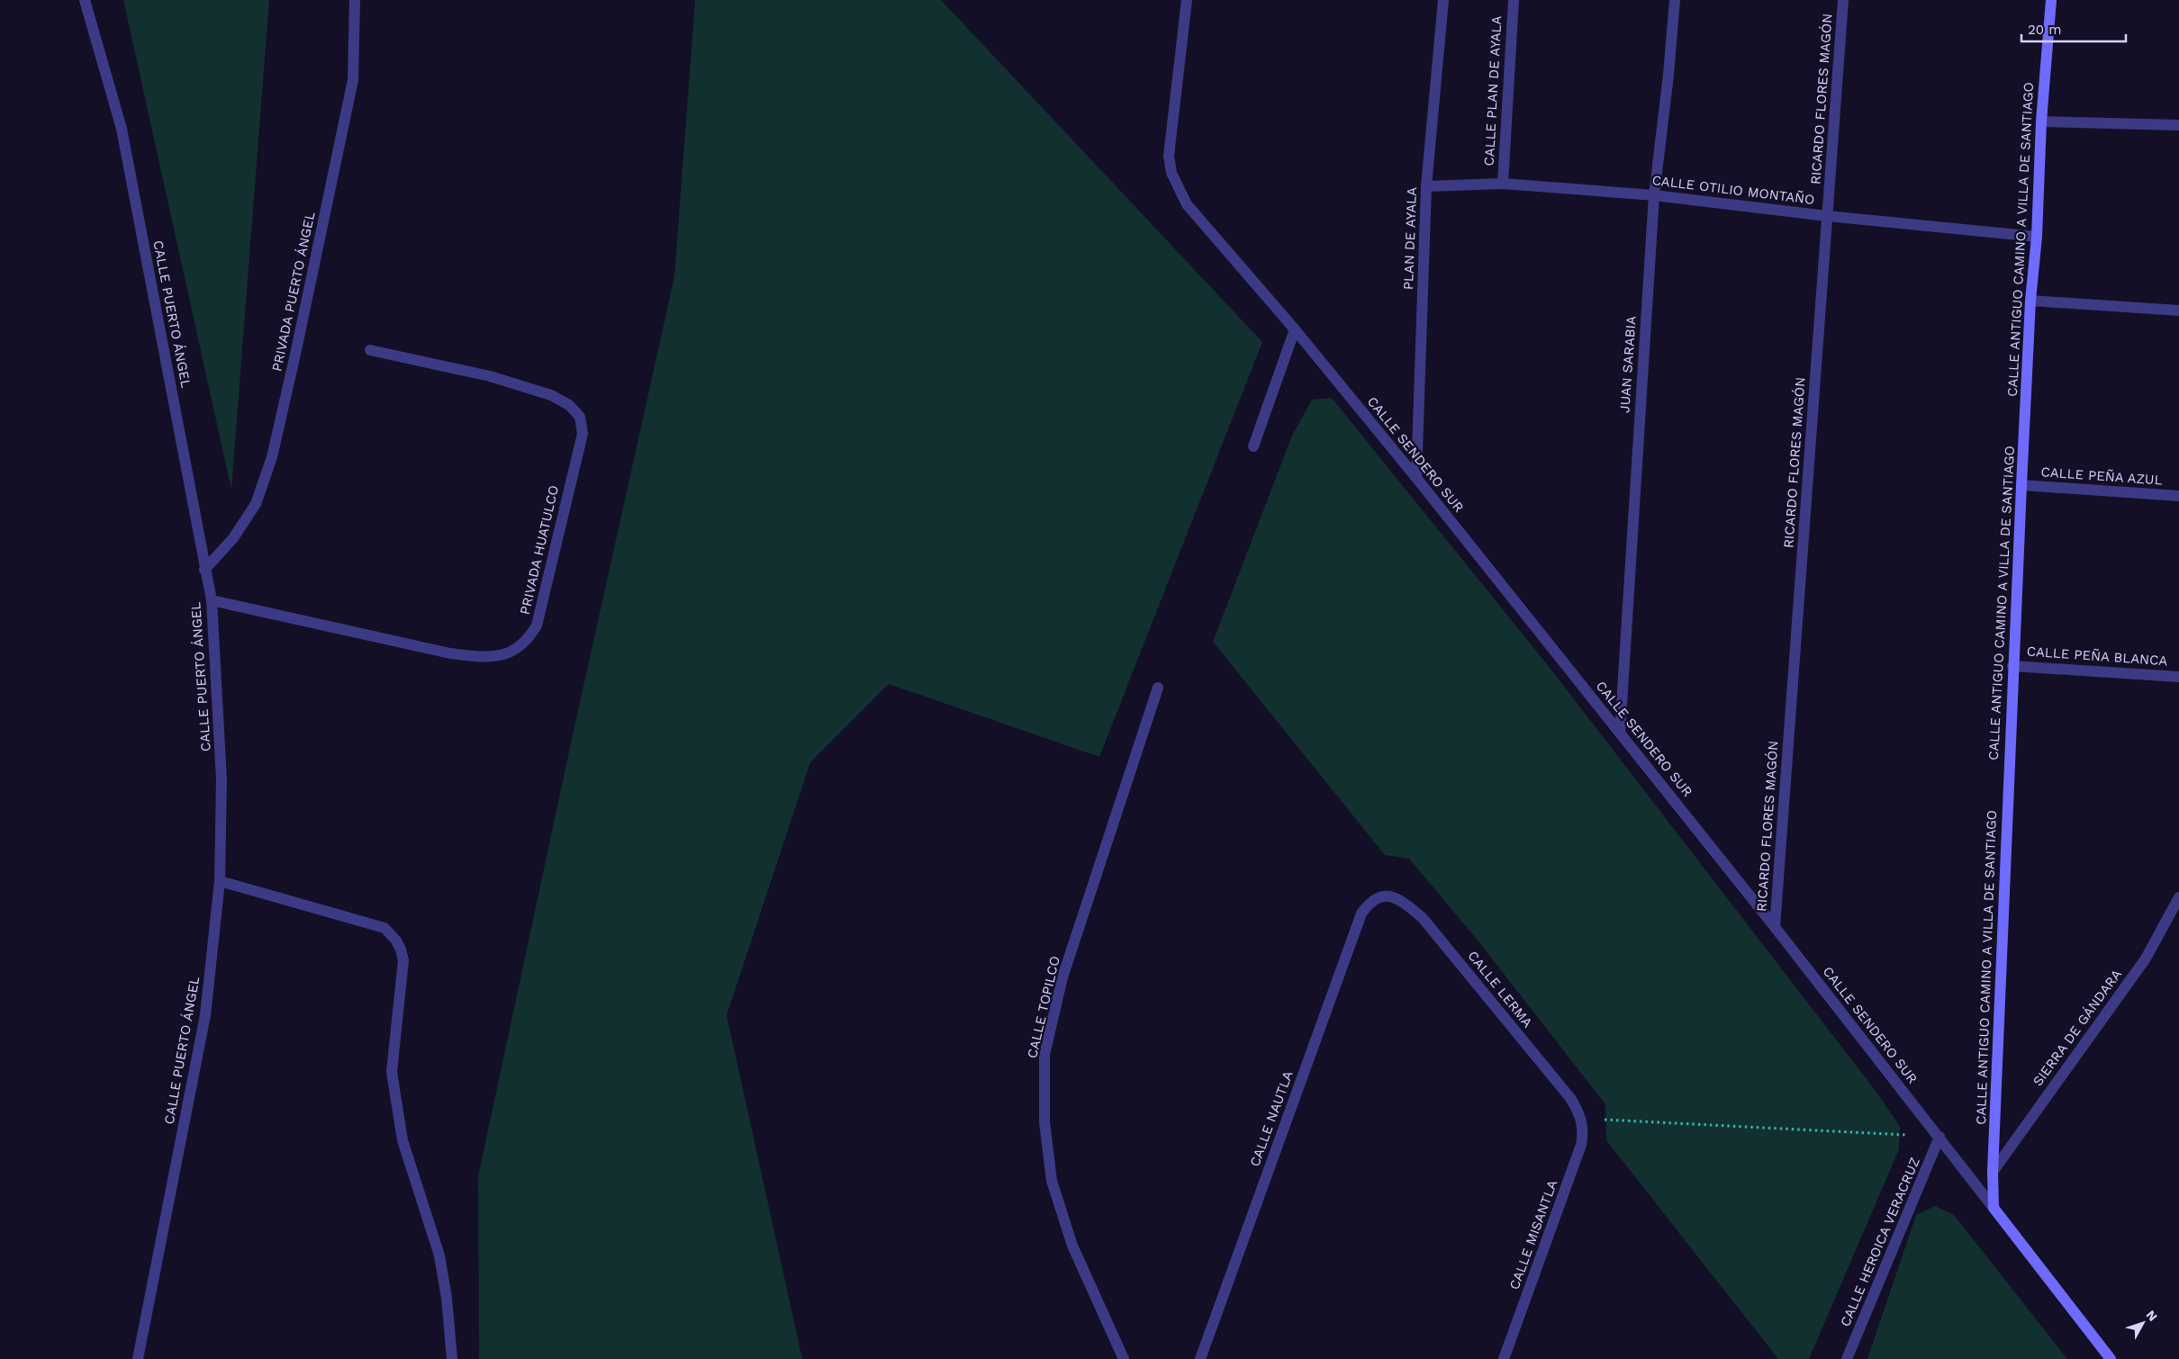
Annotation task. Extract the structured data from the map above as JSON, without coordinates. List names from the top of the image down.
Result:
{
  "streets": {
    "street": [
      "CALLE PLAN DE AYALA",
      "RICARDO FLORES MAGÓN",
      "CALLE OTILIO MONTAÑO",
      "PLAN DE AYALA",
      "CALLE ANTIGUO CAMINO A VILLA DE SANTIAGO",
      "PRIVADA PUERTO ÁNGEL",
      "CALLE PUERTO ÁNGEL",
      "JUAN SARABIA",
      "CALLE SENDERO SUR",
      "CALLE PEÑA AZUL",
      "PRIVADA HUATULCO",
      "CALLE PEÑA BLANCA",
      "CALLE LERMA",
      "CALLE TOPILCO",
      "SIERRA DE GÁNDARA",
      "CALLE NAUTLA",
      "CALLE MISANTLA",
      "CALLE HEROICA VERACRUZ"
    ]
  },
  "crossings": [
    ["CALLE PLAN DE AYALA", "CALLE OTILIO MONTAÑO"],
    ["RICARDO FLORES MAGÓN", "CALLE OTILIO MONTAÑO"],
    ["RICARDO FLORES MAGÓN", "CALLE SENDERO SUR"],
    ["CALLE OTILIO MONTAÑO", "PLAN DE AYALA"],
    ["CALLE OTILIO MONTAÑO", "CALLE ANTIGUO CAMINO A VILLA DE SANTIAGO"],
    ["CALLE OTILIO MONTAÑO", "JUAN SARABIA"],
    ["PLAN DE AYALA", "CALLE SENDERO SUR"],
    ["CALLE ANTIGUO CAMINO A VILLA DE SANTIAGO", "CALLE SENDERO SUR"],
    ["CALLE ANTIGUO CAMINO A VILLA DE SANTIAGO", "CALLE PEÑA AZUL"],
    ["CALLE ANTIGUO CAMINO A VILLA DE SANTIAGO", "CALLE PEÑA BLANCA"],
    ["CALLE ANTIGUO CAMINO A VILLA DE SANTIAGO", "SIERRA DE GÁNDARA"],
    ["PRIVADA PUERTO ÁNGEL", "CALLE PUERTO ÁNGEL"],
    ["CALLE PUERTO ÁNGEL", "PRIVADA HUATULCO"],
    ["JUAN SARABIA", "CALLE SENDERO SUR"],
    ["CALLE SENDERO SUR", "CALLE HEROICA VERACRUZ"],
    ["CALLE LERMA", "CALLE NAUTLA"],
    ["CALLE LERMA", "CALLE MISANTLA"]
  ],
  "scale_bar": "20 m",
  "north": "top right"
}
